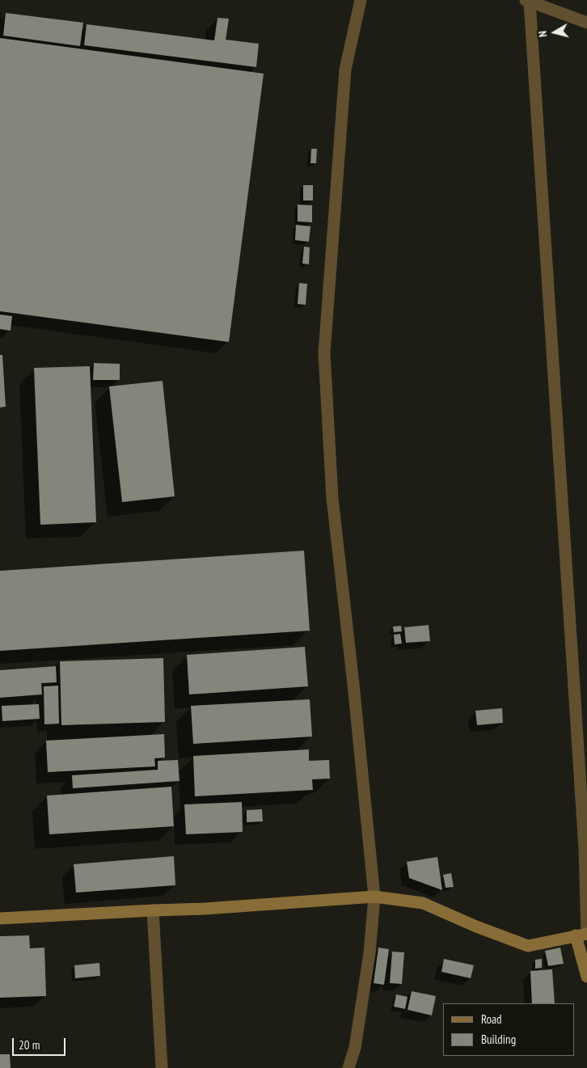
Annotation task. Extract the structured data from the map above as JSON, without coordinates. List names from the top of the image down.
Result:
{
  "legend": ["Road", "Building"],
  "scale_bar": "20 m",
  "north": "left"
}
